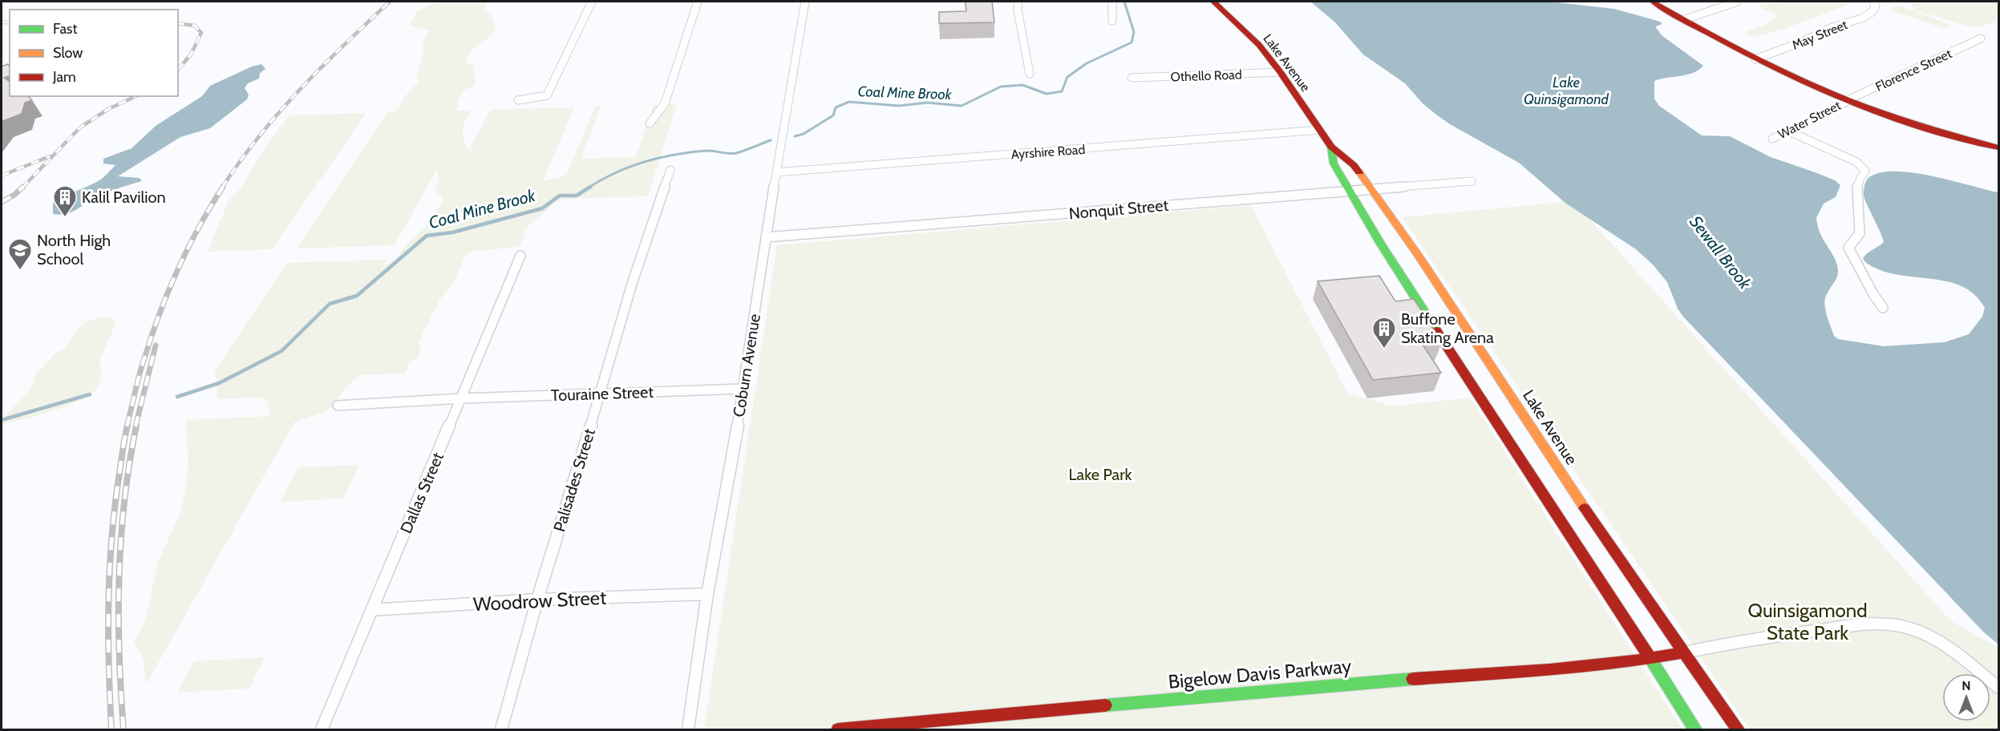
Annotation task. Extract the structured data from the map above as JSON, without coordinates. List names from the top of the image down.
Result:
{
  "streets": {
    "main road": ["Lake Avenue", "Bigelow Davis Parkway"],
    "street": [
      "May Street",
      "Florence Street",
      "Othello Road",
      "Water Street",
      "Ayrshire Road",
      "Nonquit Street",
      "Coburn Avenue",
      "Touraine Street",
      "Palisades Street",
      "Dallas Street",
      "Woodrow Street"
    ]
  },
  "crossings": [
    ["Lake Avenue", "Othello Road"],
    ["Lake Avenue", "Ayrshire Road"],
    ["Lake Avenue", "Nonquit Street"],
    ["Lake Avenue", "Bigelow Davis Parkway"],
    ["Florence Street", "Water Street"],
    ["Ayrshire Road", "Coburn Avenue"],
    ["Nonquit Street", "Coburn Avenue"],
    ["Coburn Avenue", "Touraine Street"],
    ["Coburn Avenue", "Woodrow Street"],
    ["Touraine Street", "Palisades Street"],
    ["Touraine Street", "Dallas Street"],
    ["Palisades Street", "Woodrow Street"],
    ["Dallas Street", "Woodrow Street"]
  ],
  "water": ["Lake Quinsigamond", "Coal Mine Brook", "Sewall Brook"],
  "parks": ["Lake Park", "Quinsigamond State Park"],
  "places": {
    "building": ["Kalil Pavilion", "Buffone Skating Arena"],
    "school or university": ["North High School"]
  },
  "legend": ["Fast", "Slow", "Jam"],
  "north": "top"
}
